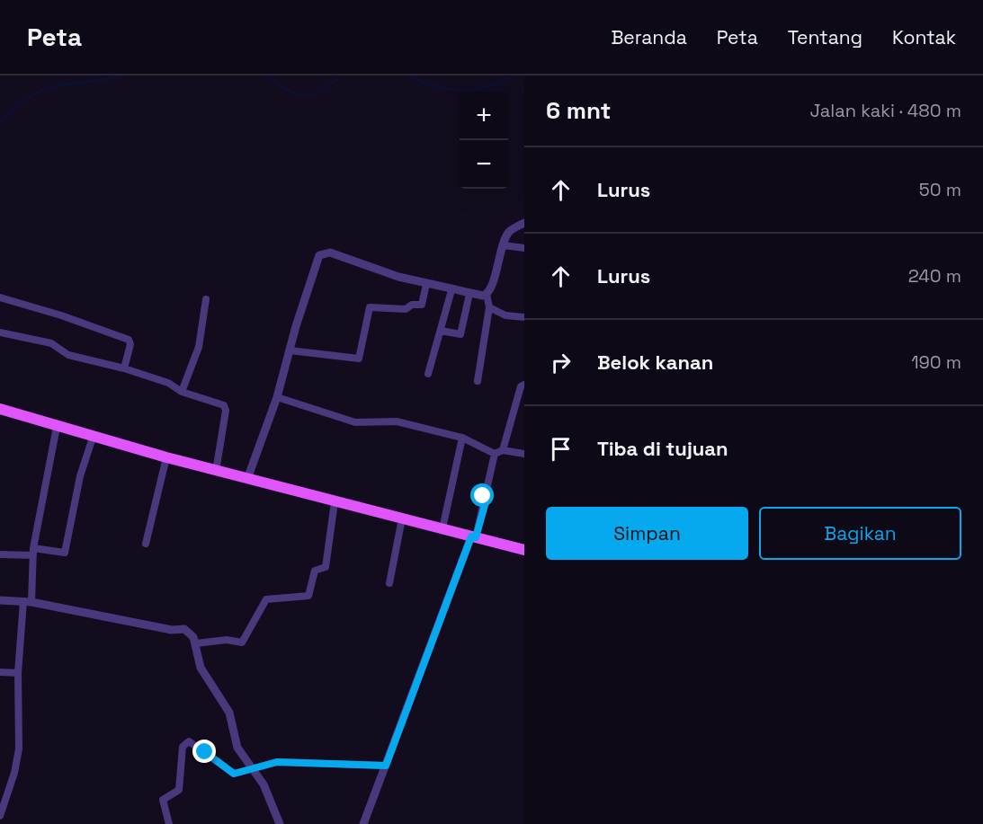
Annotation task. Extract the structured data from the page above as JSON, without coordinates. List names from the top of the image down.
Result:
{
  "page": {
    "header": "Peta",
    "nav": [
      "Beranda",
      "Peta",
      "Tentang",
      "Kontak"
    ],
    "heading": ["6 mnt", "Jalan kaki · 480 m"],
    "map_buttons": ["+", "−"],
    "list": [
      ["Lurus", "50 m"],
      ["Lurus", "240 m"],
      ["Belok kanan", "190 m"],
      "Tiba di tujuan"
    ],
    "buttons": ["Simpan", "Bagikan"]
  }
}
